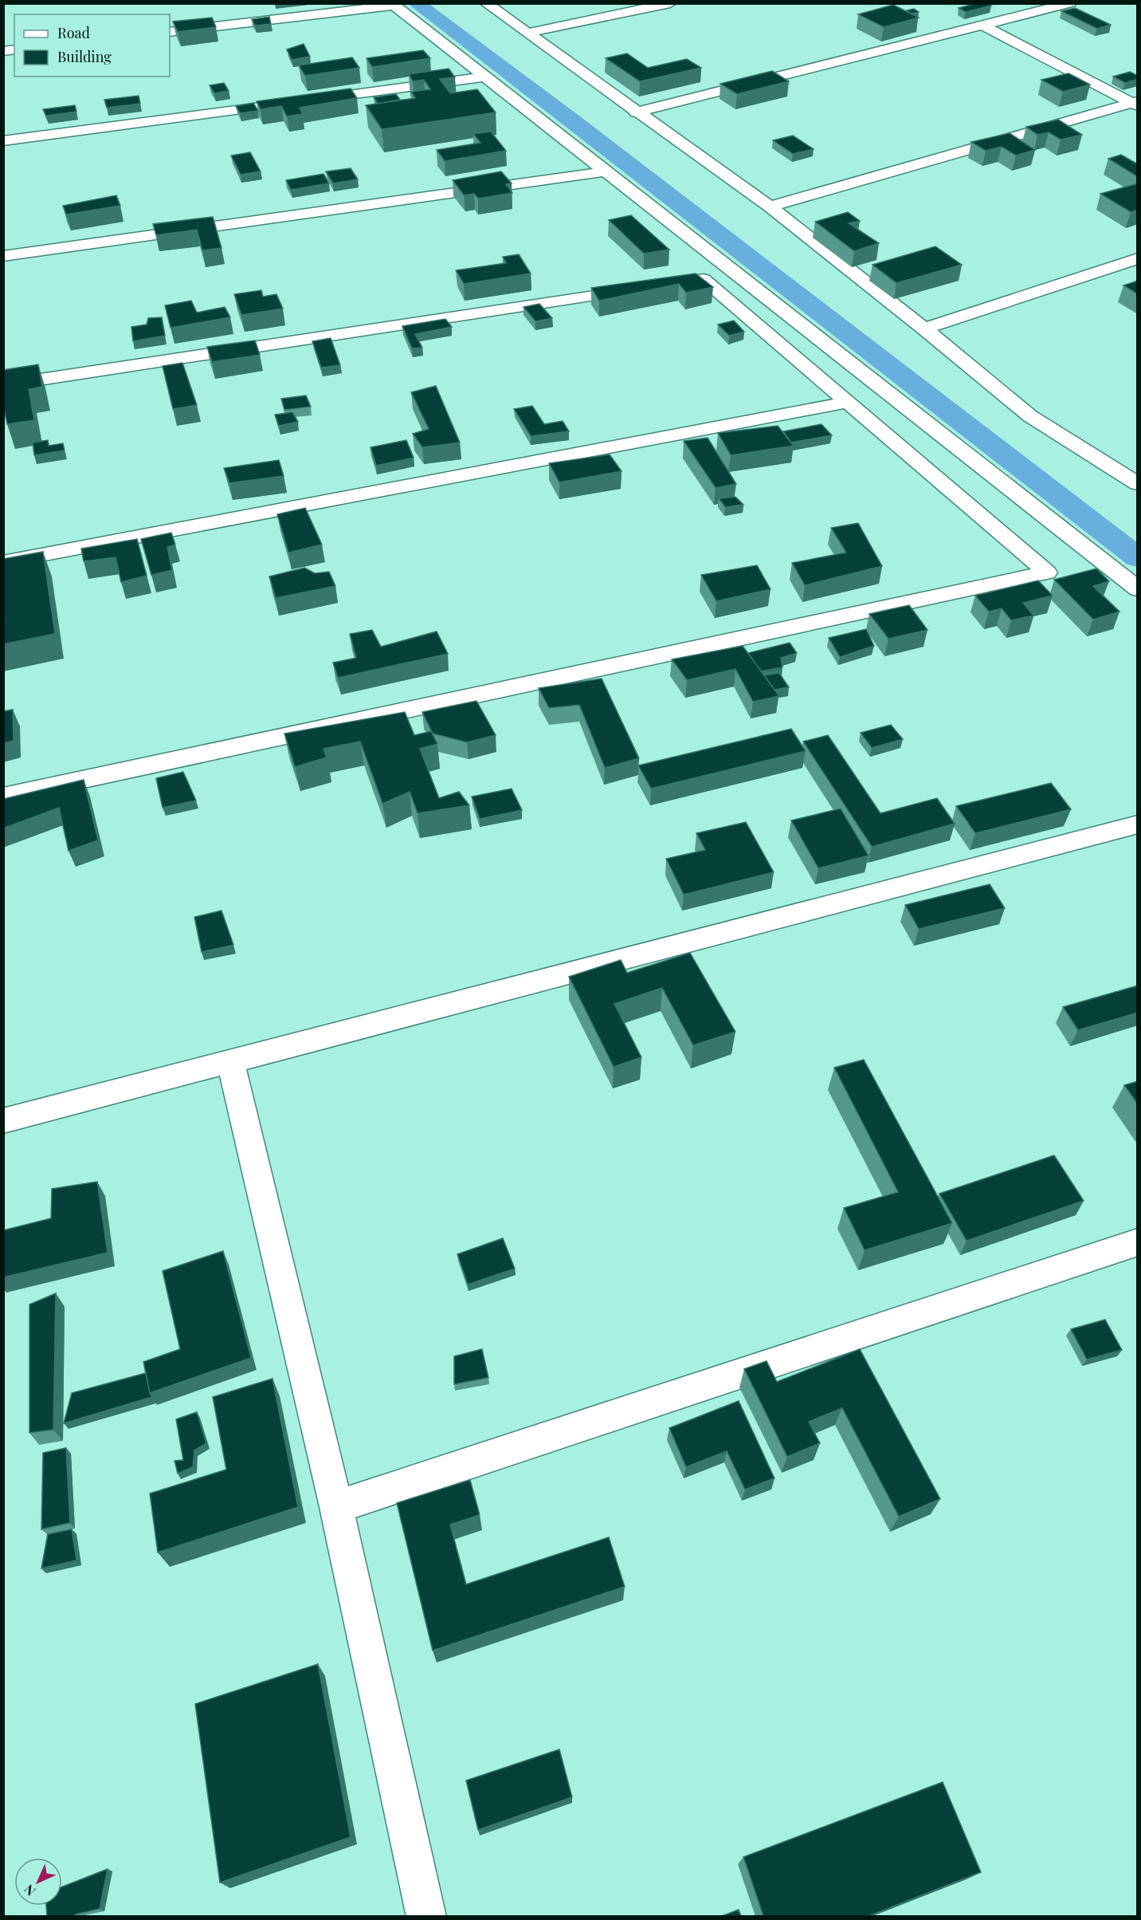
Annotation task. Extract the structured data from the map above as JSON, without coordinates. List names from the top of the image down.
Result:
{
  "legend": ["Road", "Building"],
  "north": "bottom left"
}
